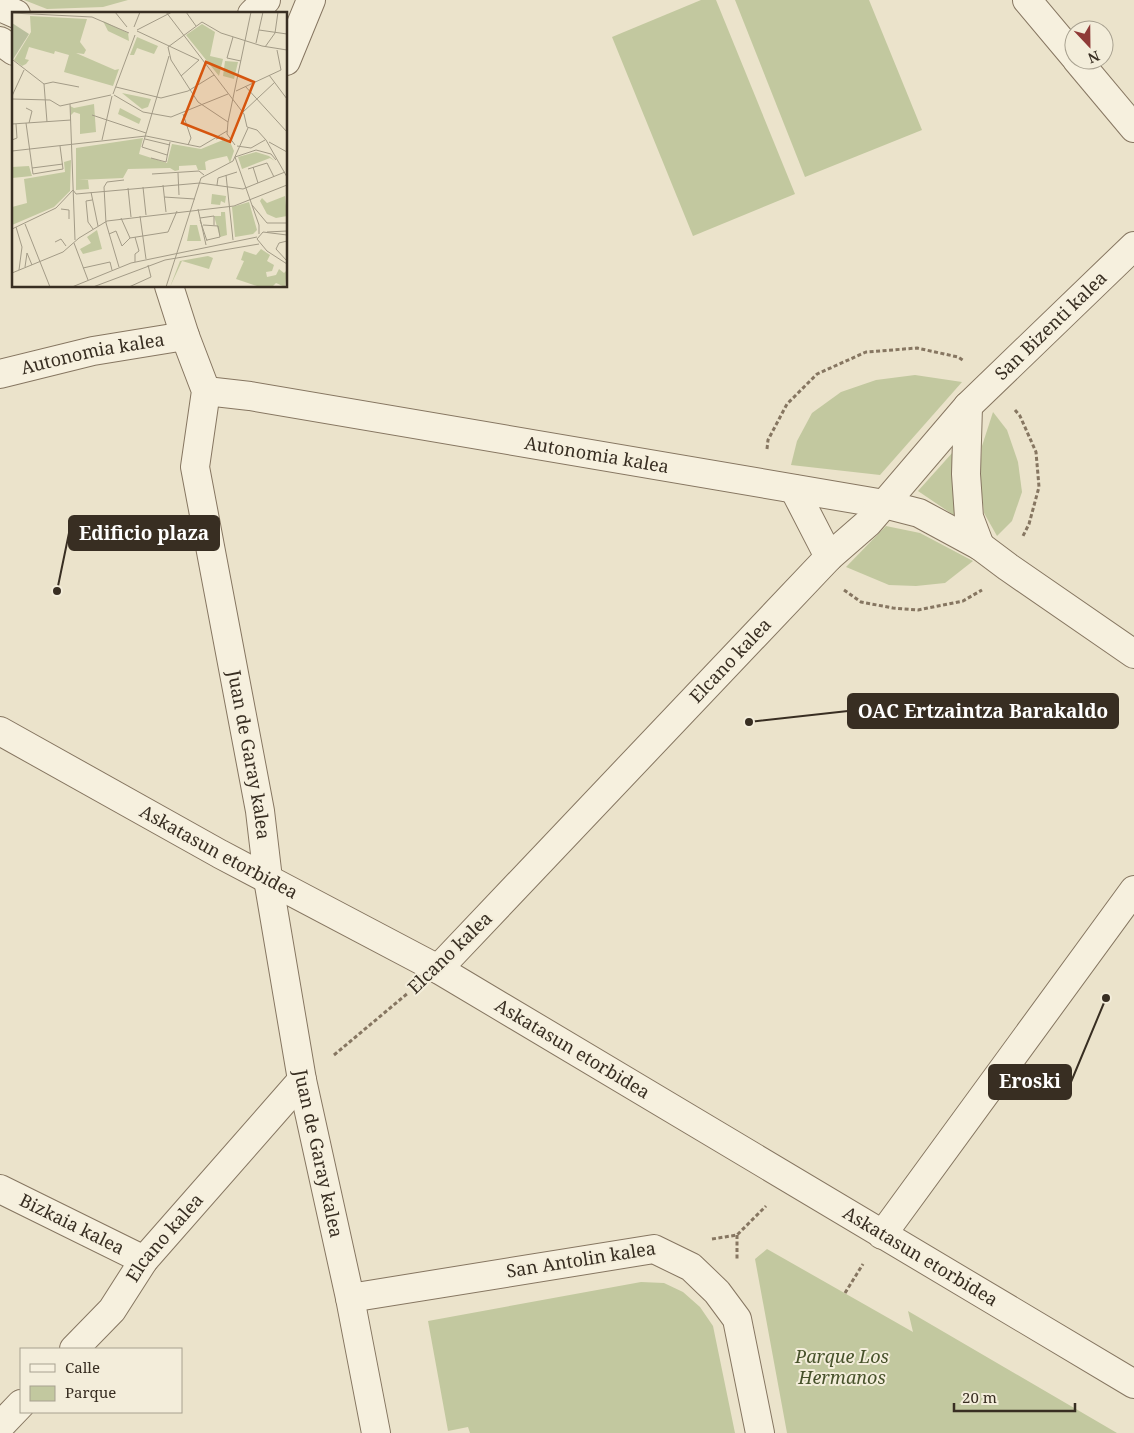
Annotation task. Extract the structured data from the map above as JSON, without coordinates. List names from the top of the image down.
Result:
{
  "streets": {
    "street": [
      "San Bizenti kalea",
      "Autonomia kalea",
      "Elcano kalea",
      "Juan de Garay kalea",
      "Askatasun etorbidea",
      "Bizkaia kalea",
      "San Antolin kalea"
    ]
  },
  "crossings": [
    ["San Bizenti kalea", "Elcano kalea"],
    ["Autonomia kalea", "Elcano kalea"],
    ["Autonomia kalea", "Juan de Garay kalea"],
    ["Elcano kalea", "Juan de Garay kalea"],
    ["Elcano kalea", "Askatasun etorbidea"],
    ["Elcano kalea", "Bizkaia kalea"],
    ["Juan de Garay kalea", "Askatasun etorbidea"],
    ["Juan de Garay kalea", "San Antolin kalea"]
  ],
  "parks": ["Parque Los Hermanos"],
  "places": ["Edificio plaza", "OAC Ertzaintza Barakaldo", "Eroski"],
  "legend": ["Calle", "Parque"],
  "scale_bar": "20 m",
  "north": "bottom"
}
